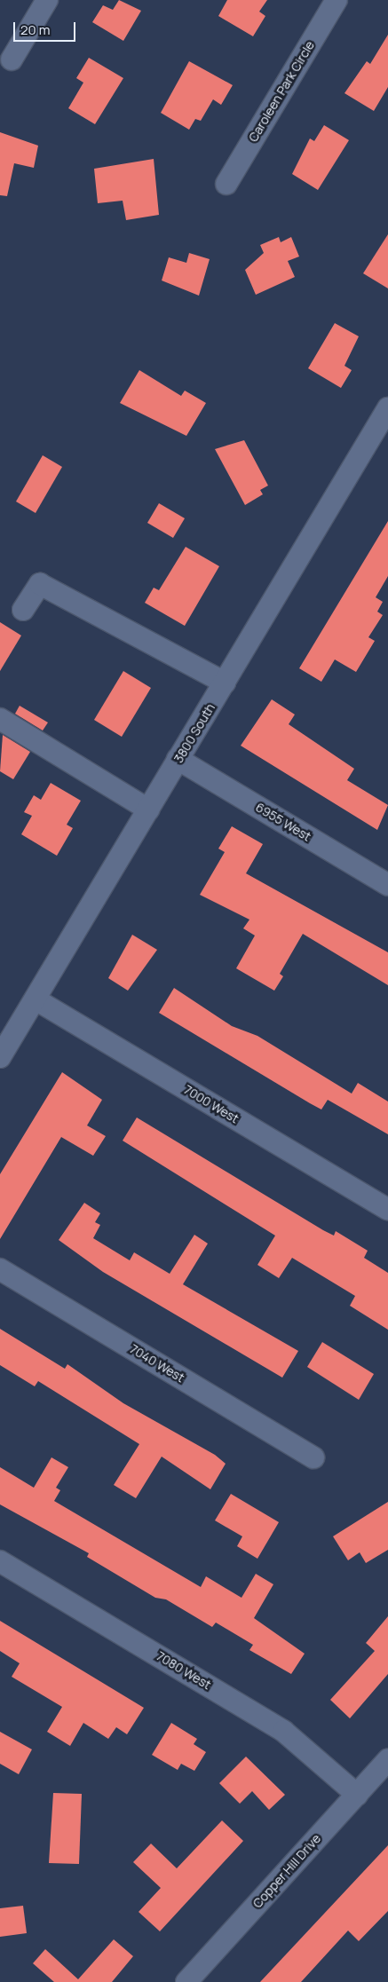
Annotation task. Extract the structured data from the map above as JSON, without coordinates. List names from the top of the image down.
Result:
{
  "streets": {
    "street": [
      "Caroleen Park Circle",
      "3800 South",
      "6955 West",
      "7000 West",
      "7040 West",
      "7080 West",
      "Copper Hill Drive"
    ]
  },
  "crossings": [
    ["3800 South", "6955 West"],
    ["3800 South", "7000 West"],
    ["7080 West", "Copper Hill Drive"]
  ],
  "scale_bar": "20 m"
}
